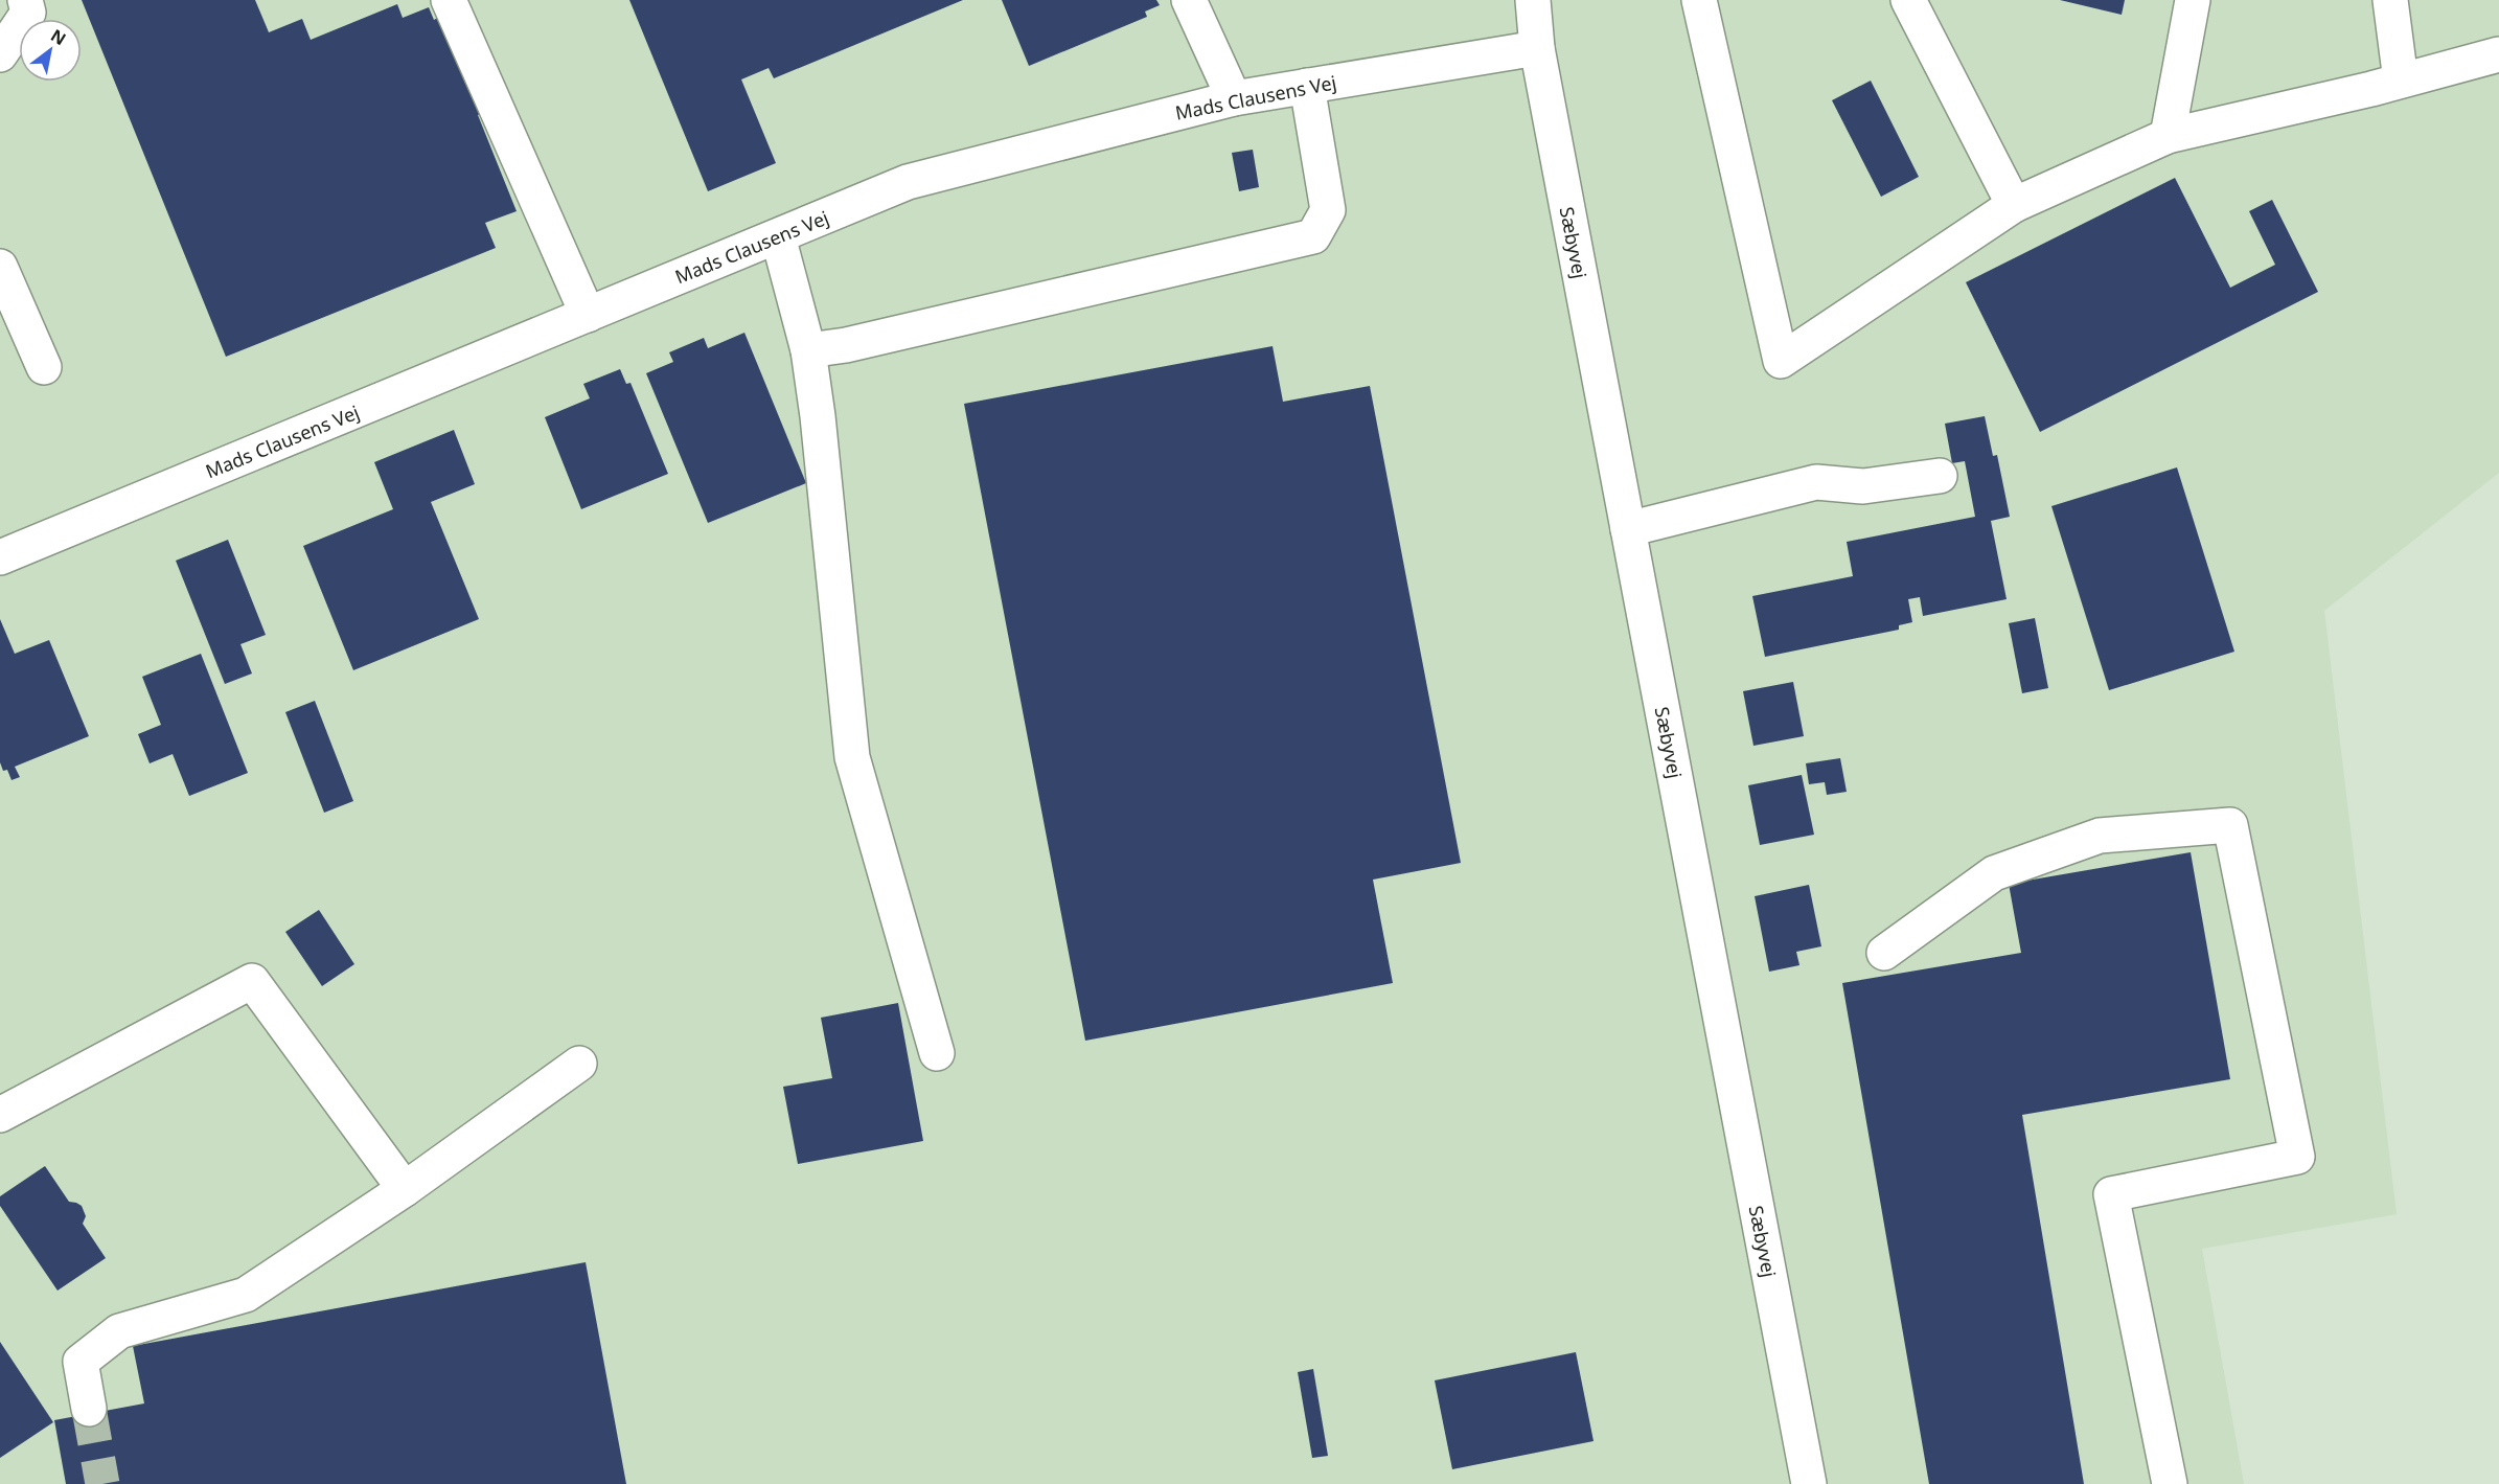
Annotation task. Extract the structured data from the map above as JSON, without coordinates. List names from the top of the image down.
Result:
{
  "streets": {
    "street": ["Mads Clausens Vej", "Sæbyvej"]
  },
  "crossings": [
    ["Mads Clausens Vej", "Sæbyvej"]
  ],
  "north": "top right"
}
